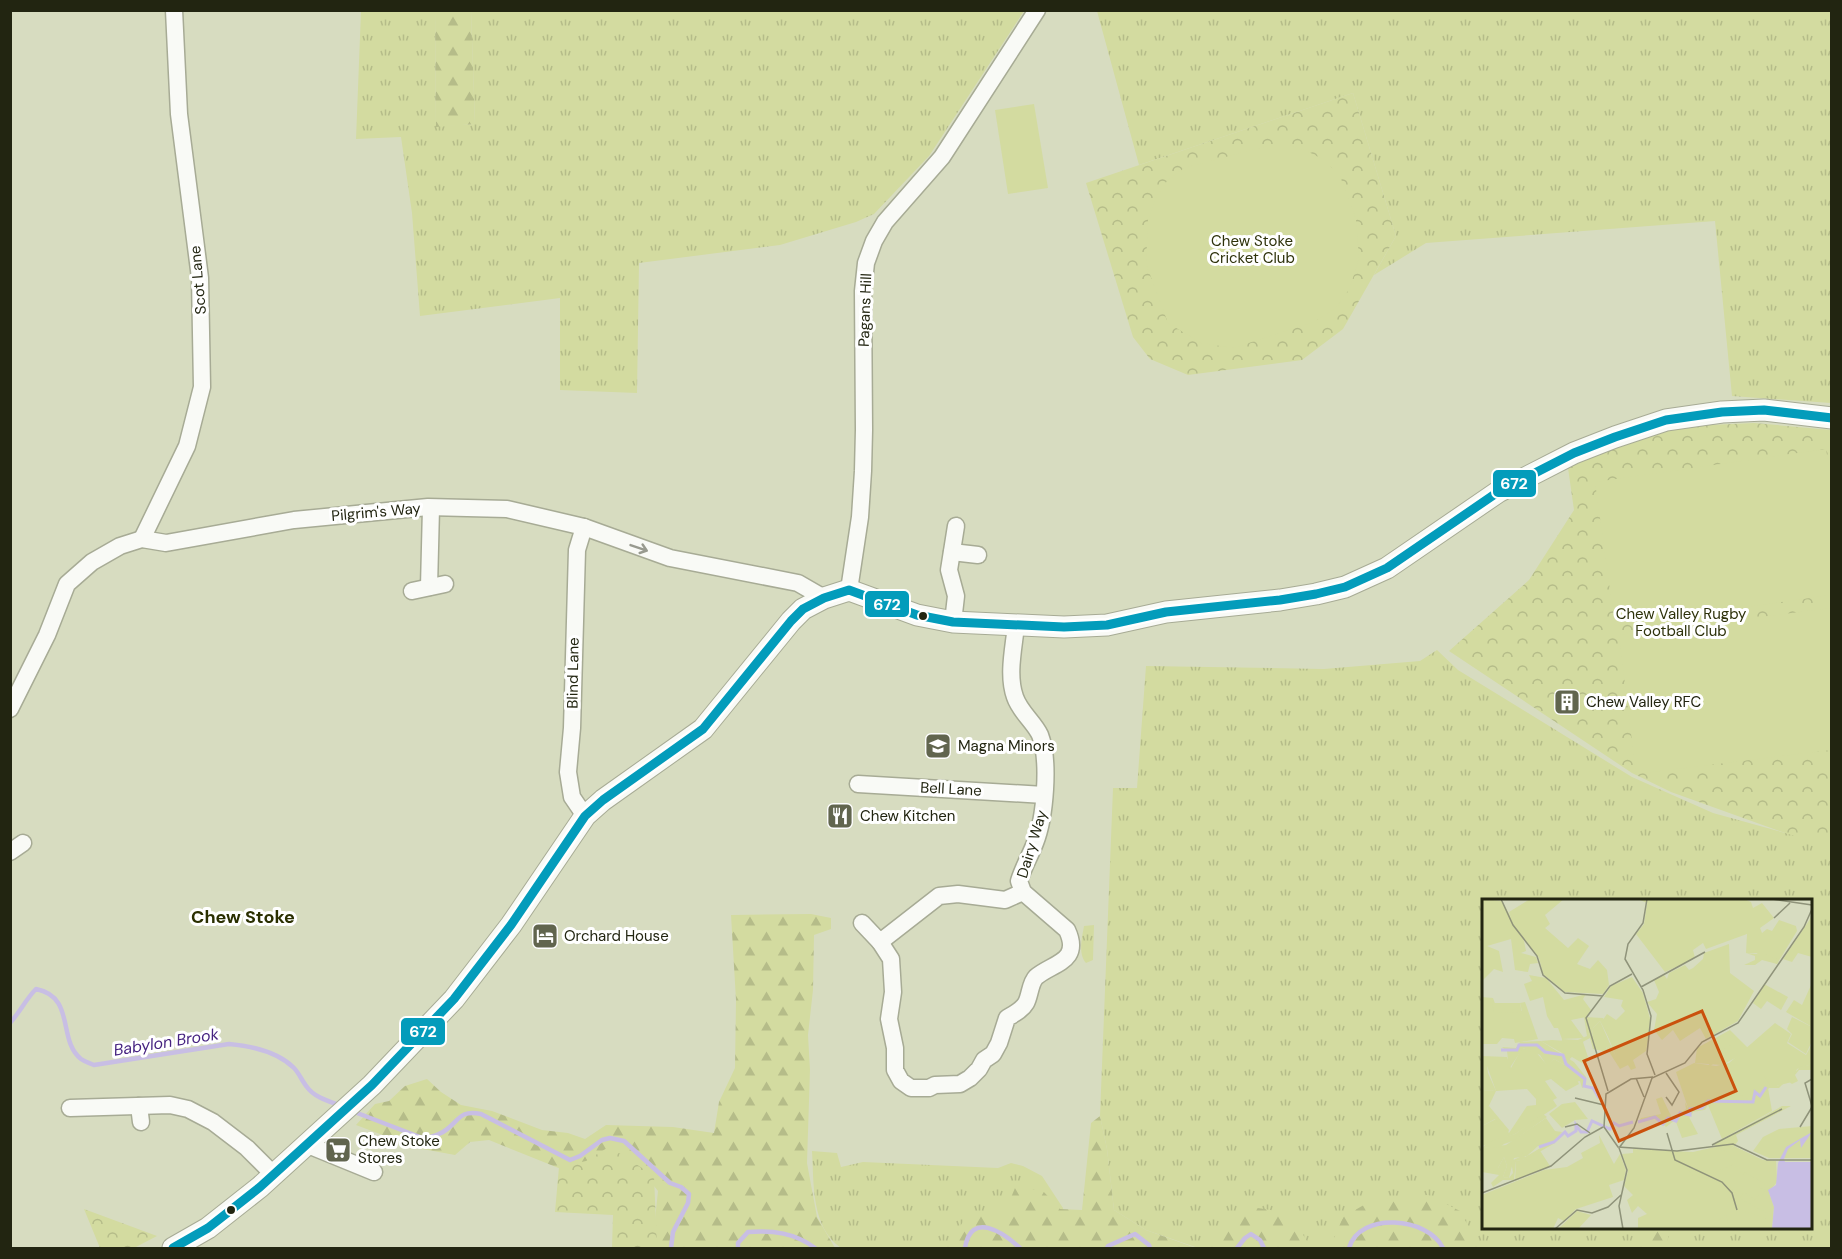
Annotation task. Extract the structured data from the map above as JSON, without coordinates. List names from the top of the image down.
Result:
{
  "streets": {
    "street": [
      "Scot Lane",
      "Pagans Hill",
      "Pilgrim's Way",
      "Blind Lane",
      "Bell Lane",
      "Dairy Way"
    ]
  },
  "crossings": [
    ["Scot Lane", "Pilgrim's Way"],
    ["Pilgrim's Way", "Blind Lane"],
    ["Bell Lane", "Dairy Way"]
  ],
  "districts": ["Chew Stoke"],
  "water": ["Babylon Brook"],
  "parks": ["Chew Stoke Cricket Club", "Chew Valley Rugby Football Club"],
  "places": {
    "building": ["Chew Valley RFC"],
    "school or university": ["Magna Minors"],
    "restaurant": ["Chew Kitchen"],
    "hotel": ["Orchard House"],
    "supermarket": ["Chew Stoke Stores"]
  },
  "lines": ["transit line 672"]
}
